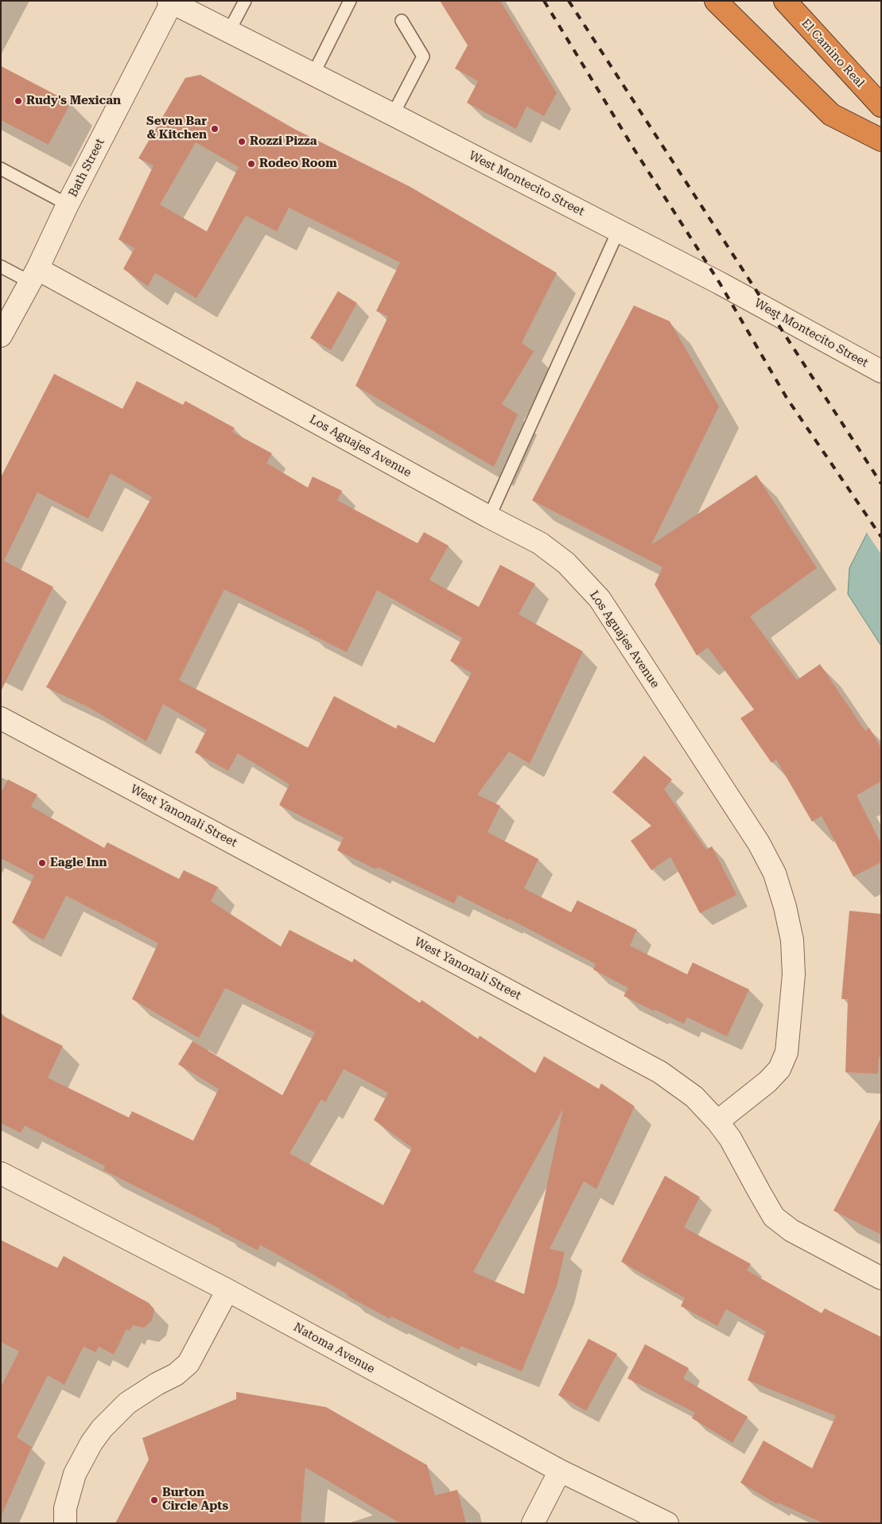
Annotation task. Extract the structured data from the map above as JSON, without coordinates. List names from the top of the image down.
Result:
{
  "streets": {
    "highway": ["El Camino Real"],
    "street": [
      "Bath Street",
      "West Montecito Street",
      "Los Aguajes Avenue",
      "West Yanonali Street",
      "Natoma Avenue"
    ]
  },
  "crossings": [
    ["Bath Street", "West Montecito Street"],
    ["Bath Street", "Los Aguajes Avenue"],
    ["Los Aguajes Avenue", "West Yanonali Street"]
  ],
  "places": [
    "Rudy's Mexican",
    "Seven Bar & Kitchen",
    "Rozzi Pizza",
    "Rodeo Room",
    "Eagle Inn",
    "Burton Circle Apts"
  ]
}
